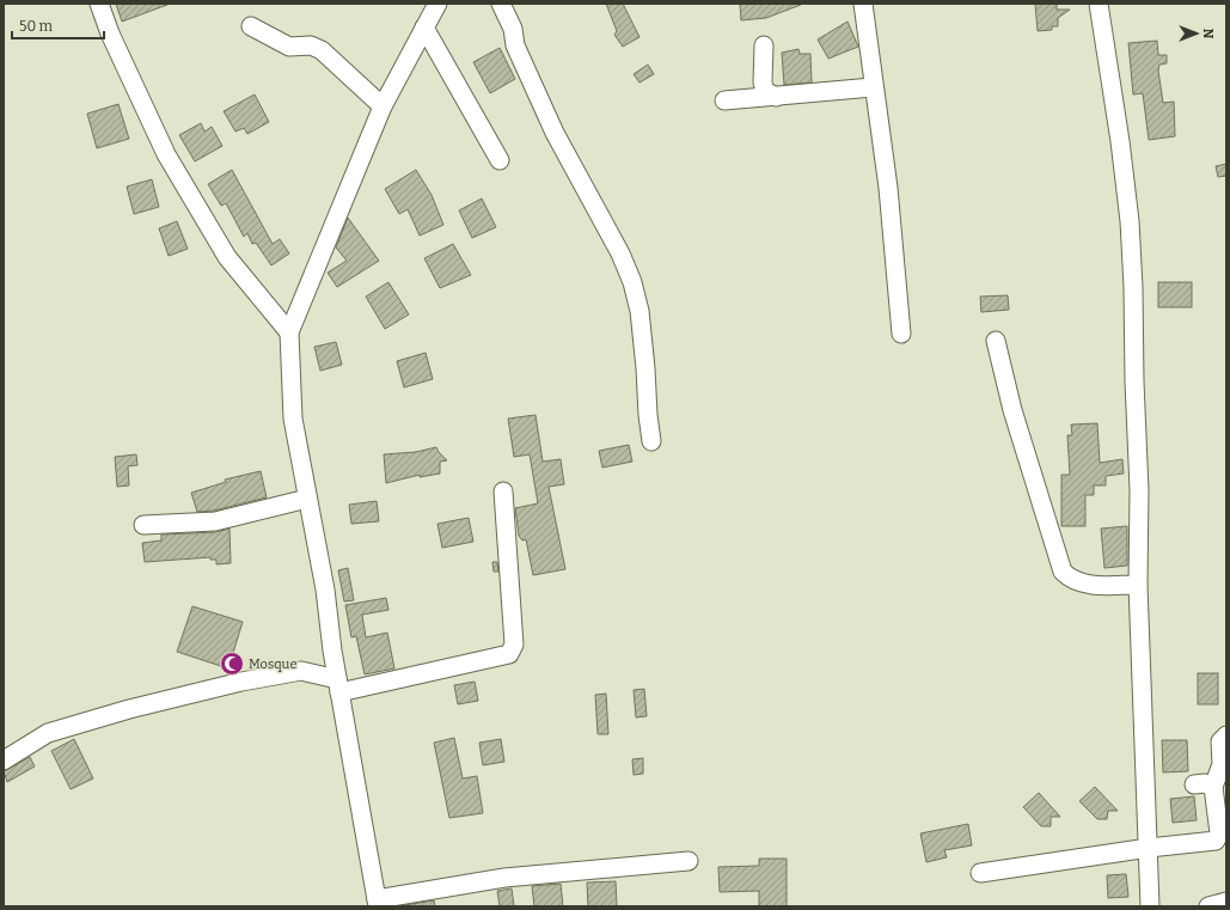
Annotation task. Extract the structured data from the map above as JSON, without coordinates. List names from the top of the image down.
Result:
{
  "places": {
    "mosque": ["Mosque"]
  },
  "scale_bar": "50 m",
  "north": "right"
}
